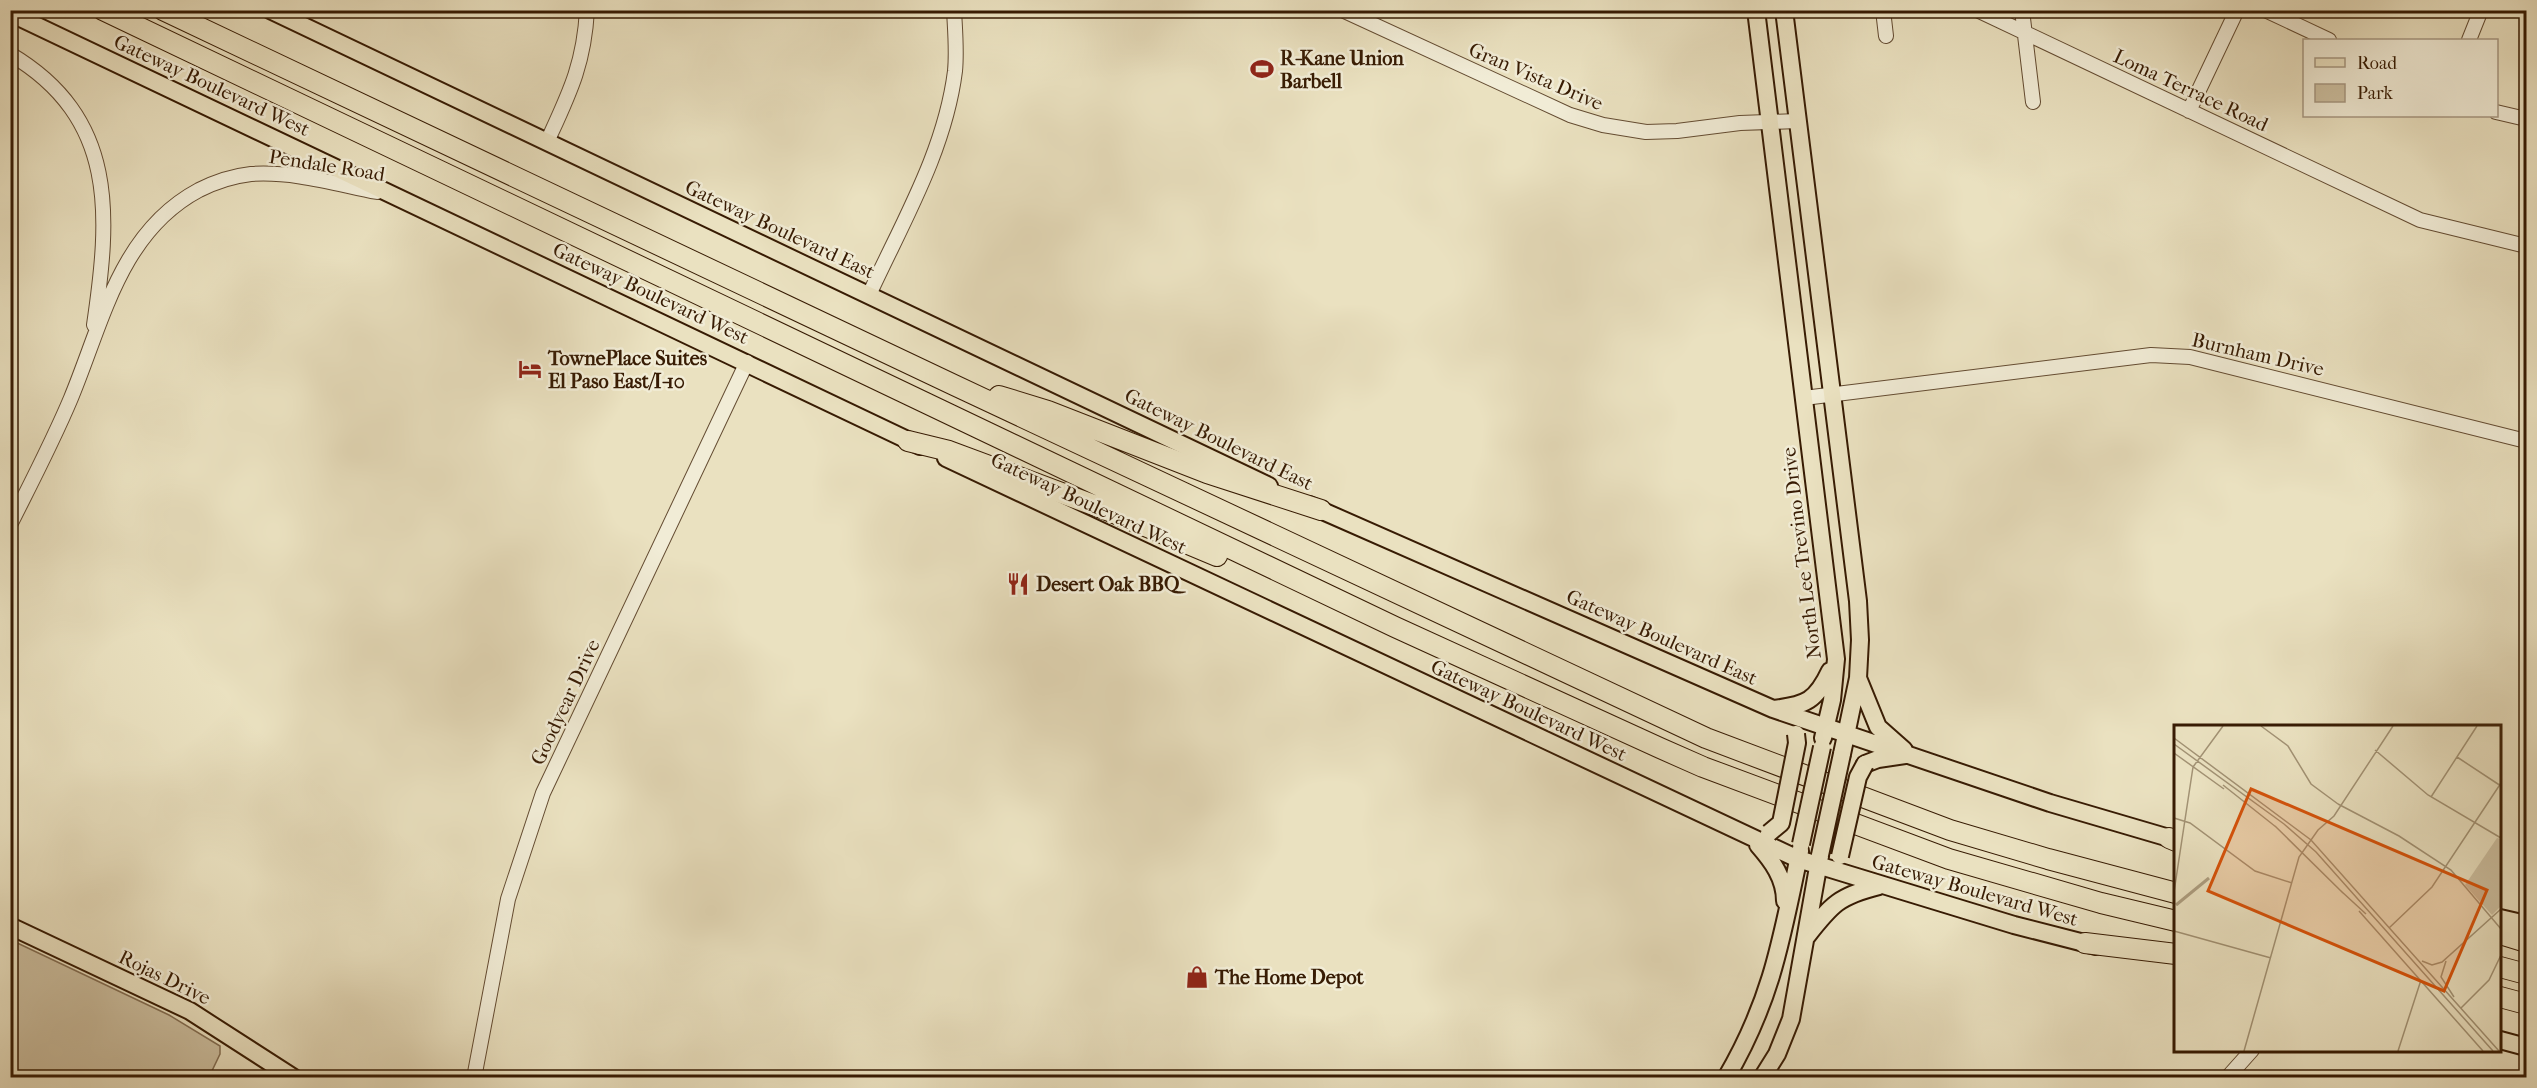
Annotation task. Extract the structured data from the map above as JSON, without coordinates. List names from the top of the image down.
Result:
{
  "streets": {
    "main road": [
      "Gateway Boulevard West",
      "Gateway Boulevard East",
      "North Lee Trevino Drive",
      "Rojas Drive"
    ],
    "street": [
      "Gran Vista Drive",
      "Loma Terrace Road",
      "Pendale Road",
      "Burnham Drive",
      "Goodyear Drive"
    ]
  },
  "crossings": [
    ["Gran Vista Drive", "North Lee Trevino Drive"],
    ["Gateway Boulevard West", "Pendale Road"],
    ["Gateway Boulevard West", "North Lee Trevino Drive"],
    ["Gateway Boulevard West", "Goodyear Drive"],
    ["Gateway Boulevard East", "North Lee Trevino Drive"],
    ["Burnham Drive", "North Lee Trevino Drive"]
  ],
  "places": {
    "sports": ["R-Kane Union Barbell"],
    "hotel": ["TownePlace Suites El Paso East/I-10"],
    "restaurant": ["Desert Oak BBQ"],
    "shop": ["The Home Depot"]
  },
  "legend": ["Road", "Park"]
}
